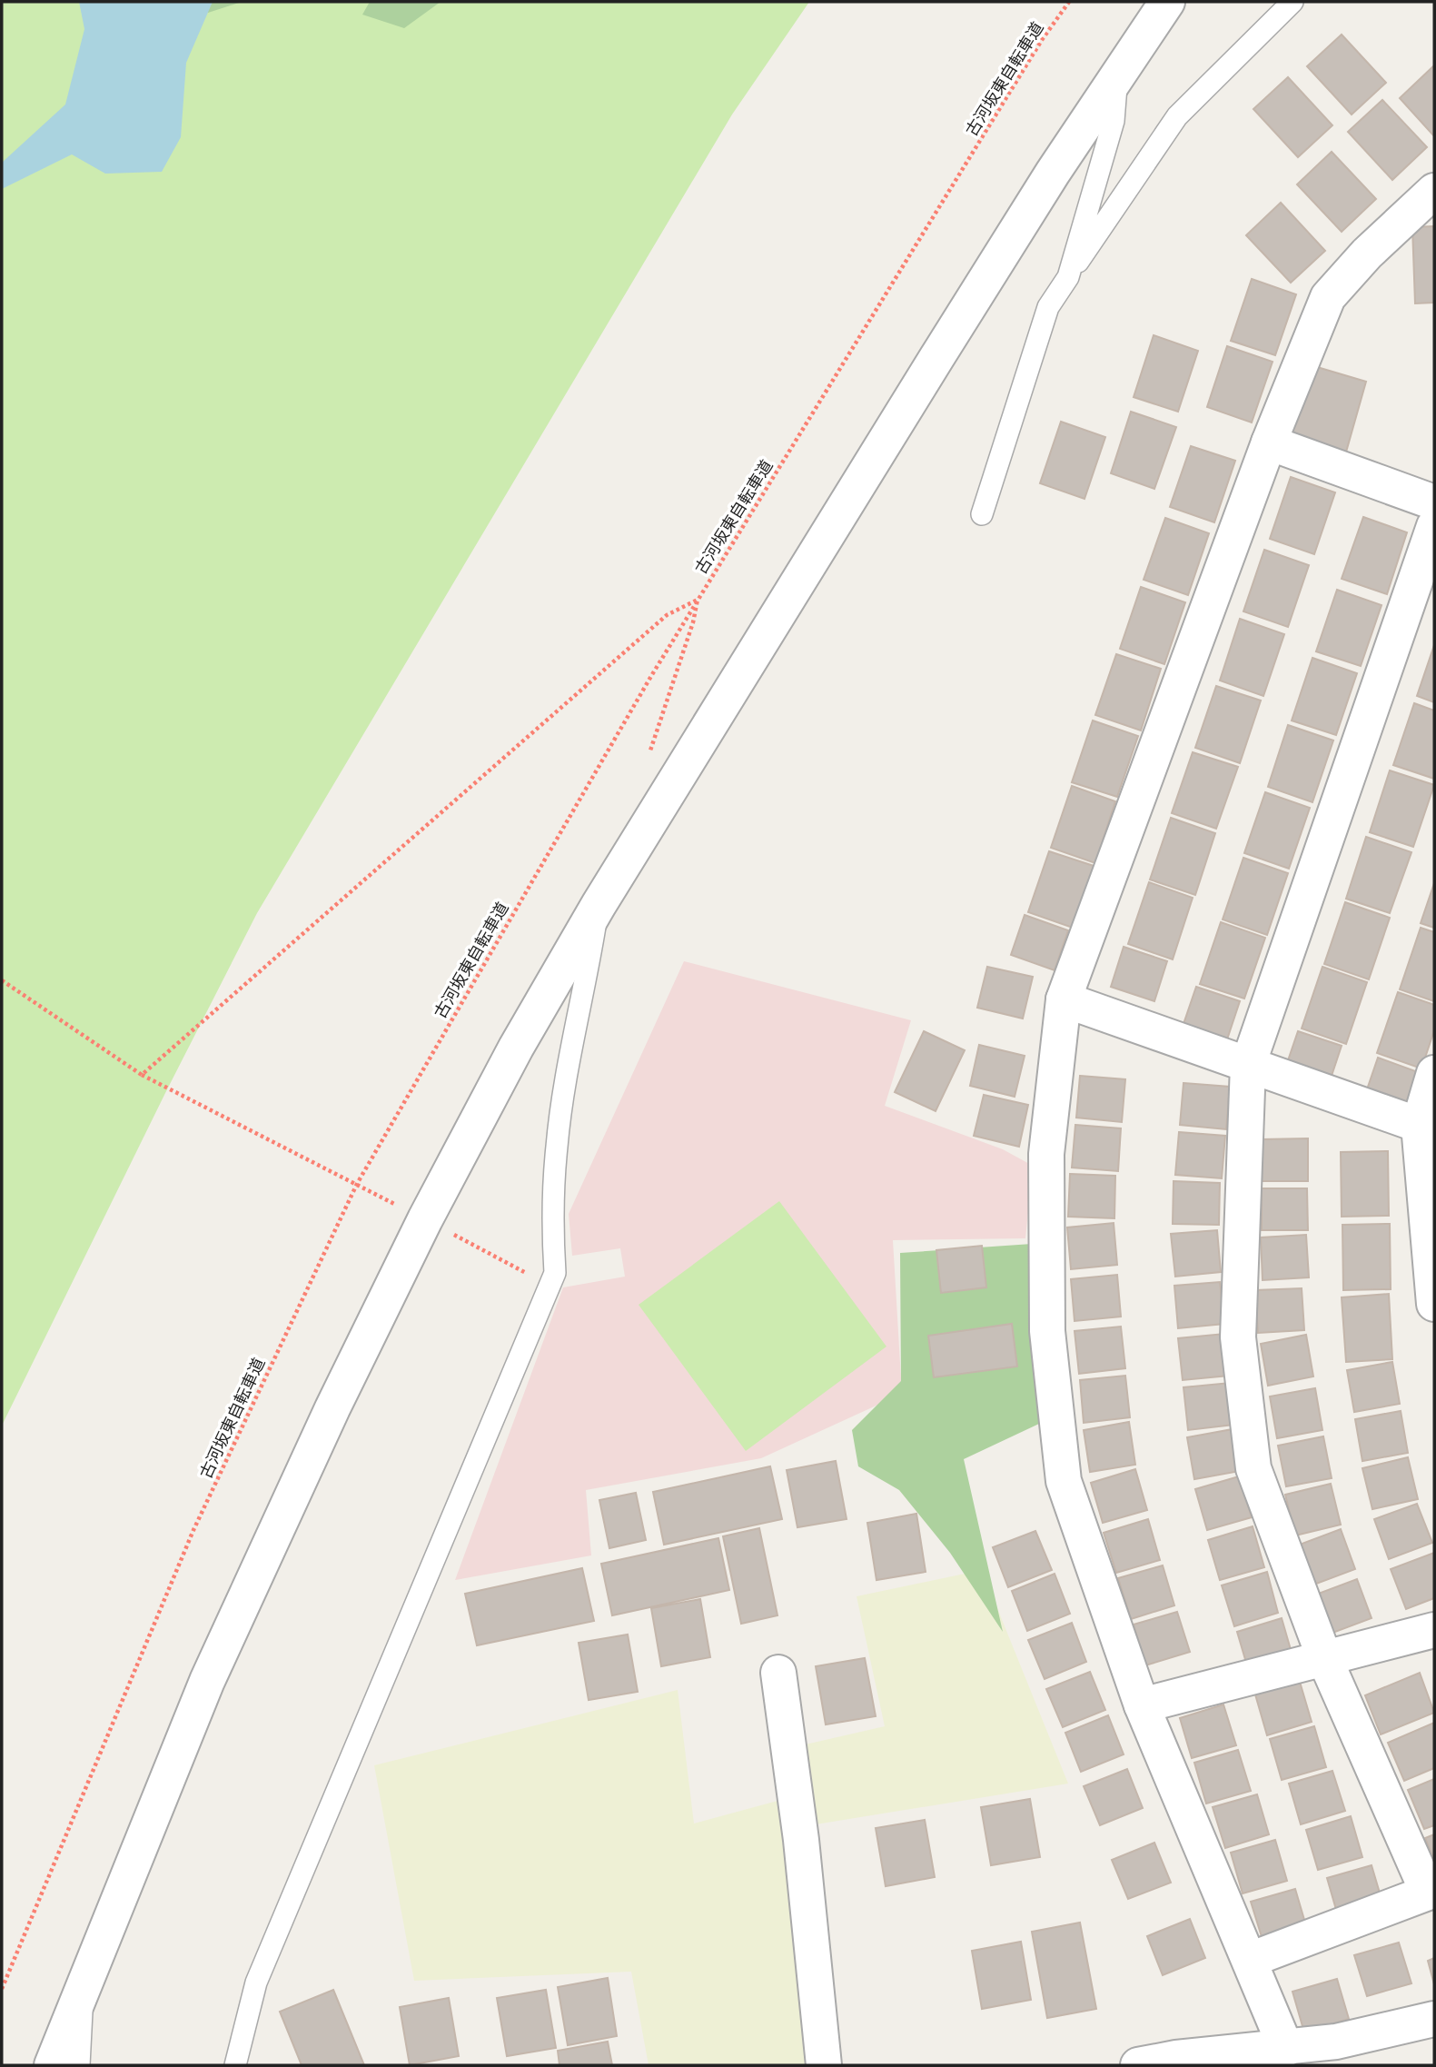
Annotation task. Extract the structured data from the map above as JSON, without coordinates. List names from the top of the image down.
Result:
{
  "streets": {
    "path": ["古河坂東自転車道"]
  }
}
